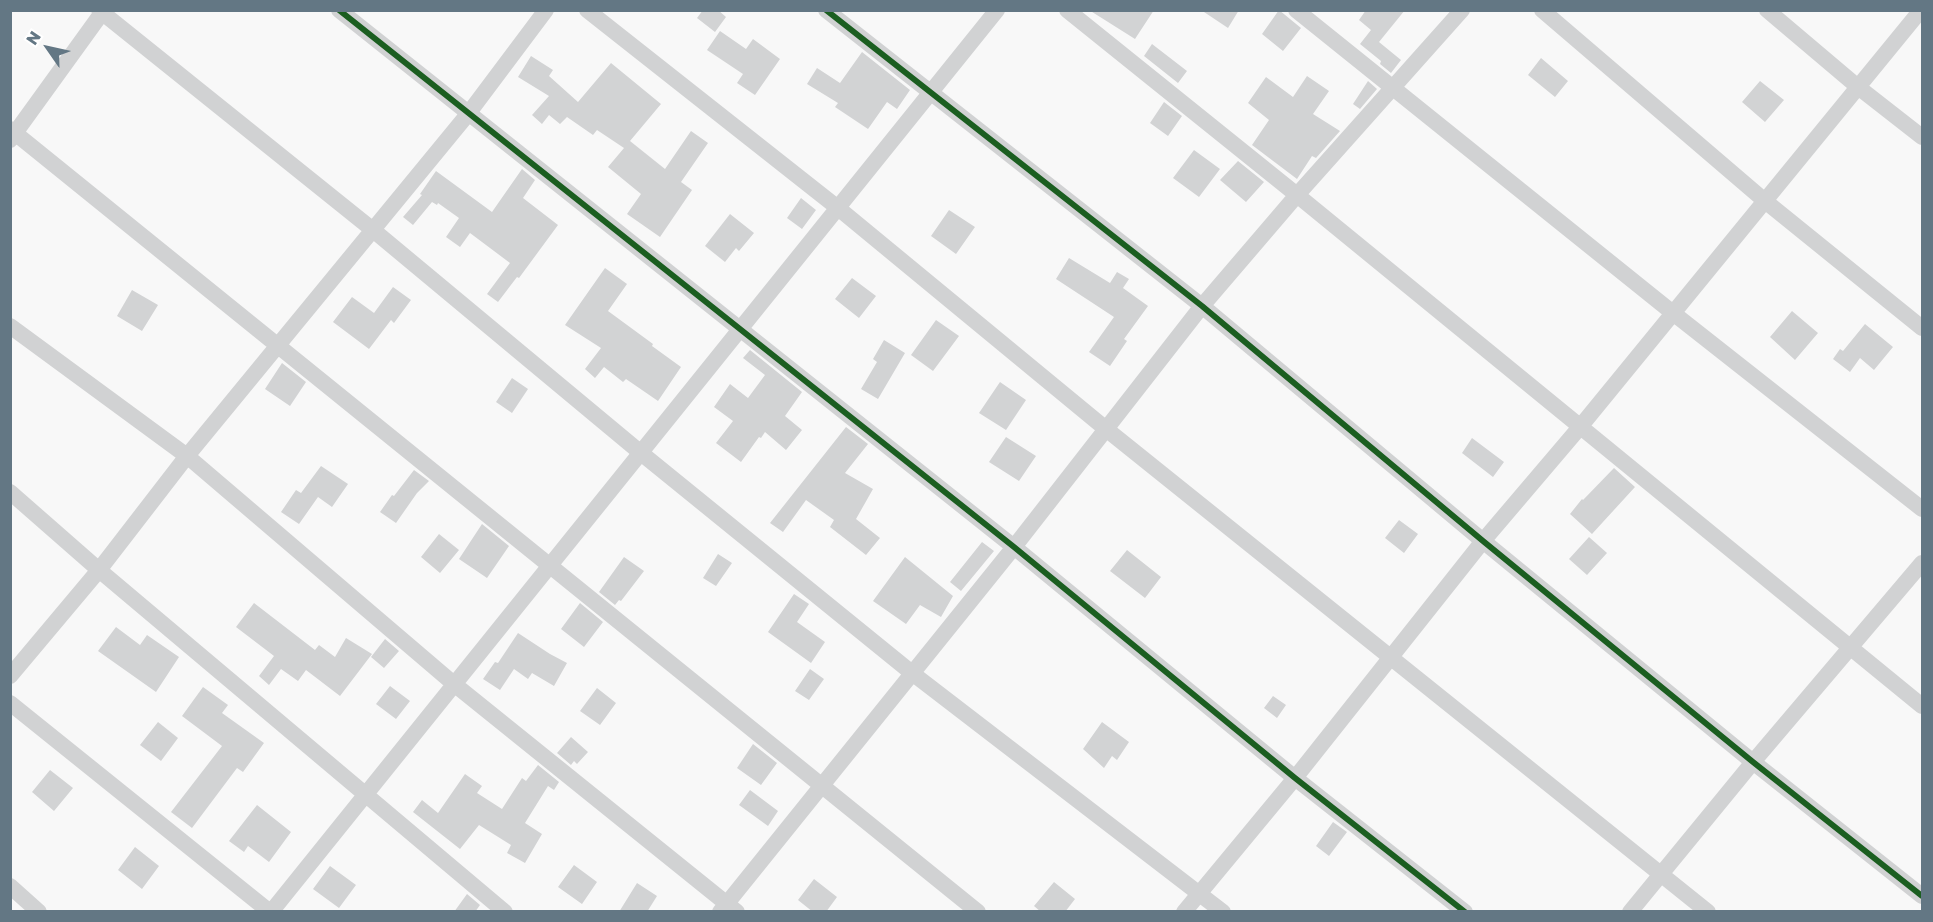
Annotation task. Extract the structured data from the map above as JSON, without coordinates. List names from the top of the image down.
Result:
{
  "north": "top left"
}
